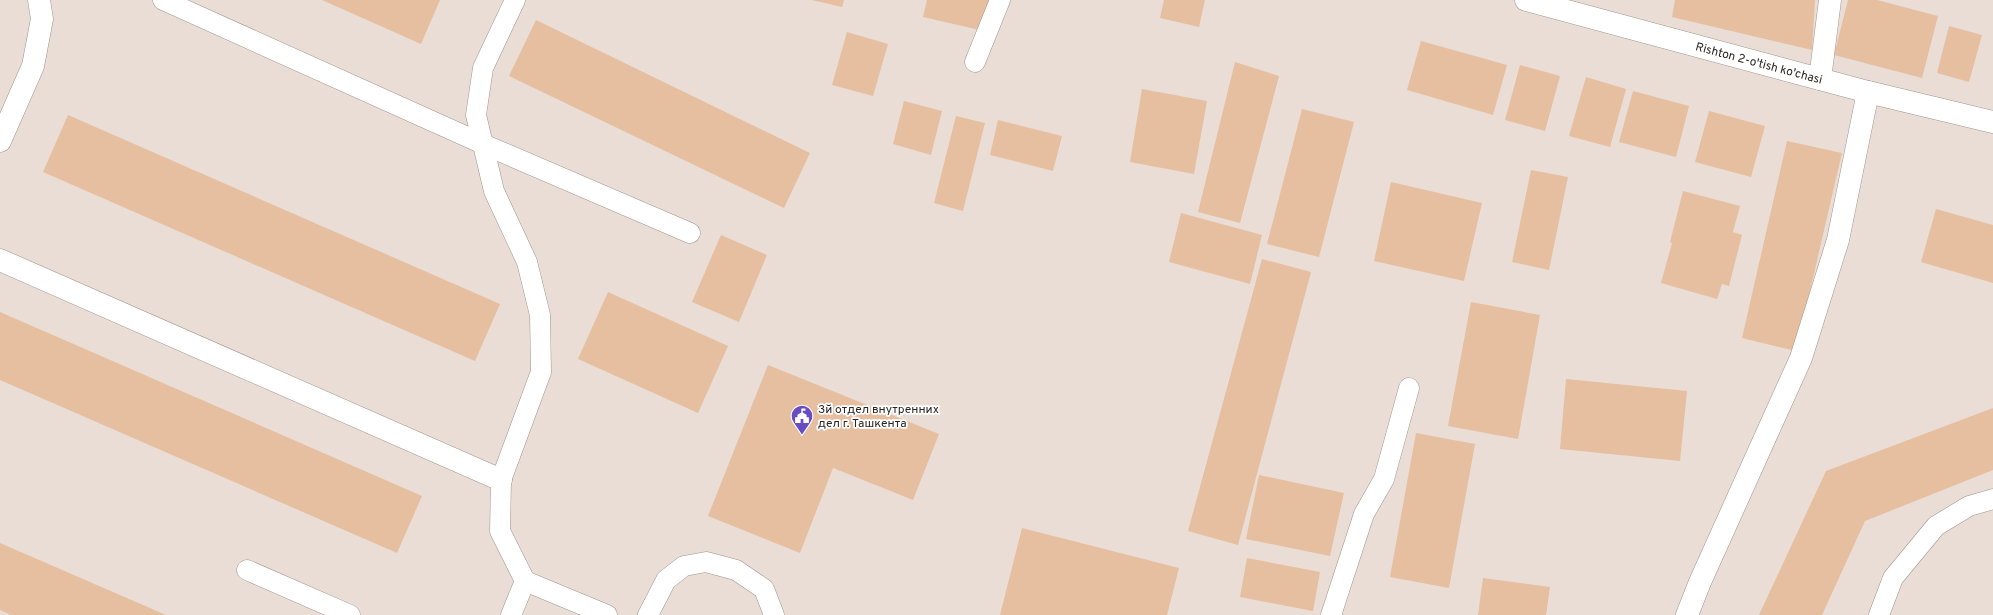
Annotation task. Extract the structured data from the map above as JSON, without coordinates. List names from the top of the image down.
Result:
{
  "streets": {
    "street": ["Rishton 2-o'tish ko'chasi"]
  },
  "places": {
    "public building": ["3й отдел внутренних дел г. Ташкента"]
  }
}
